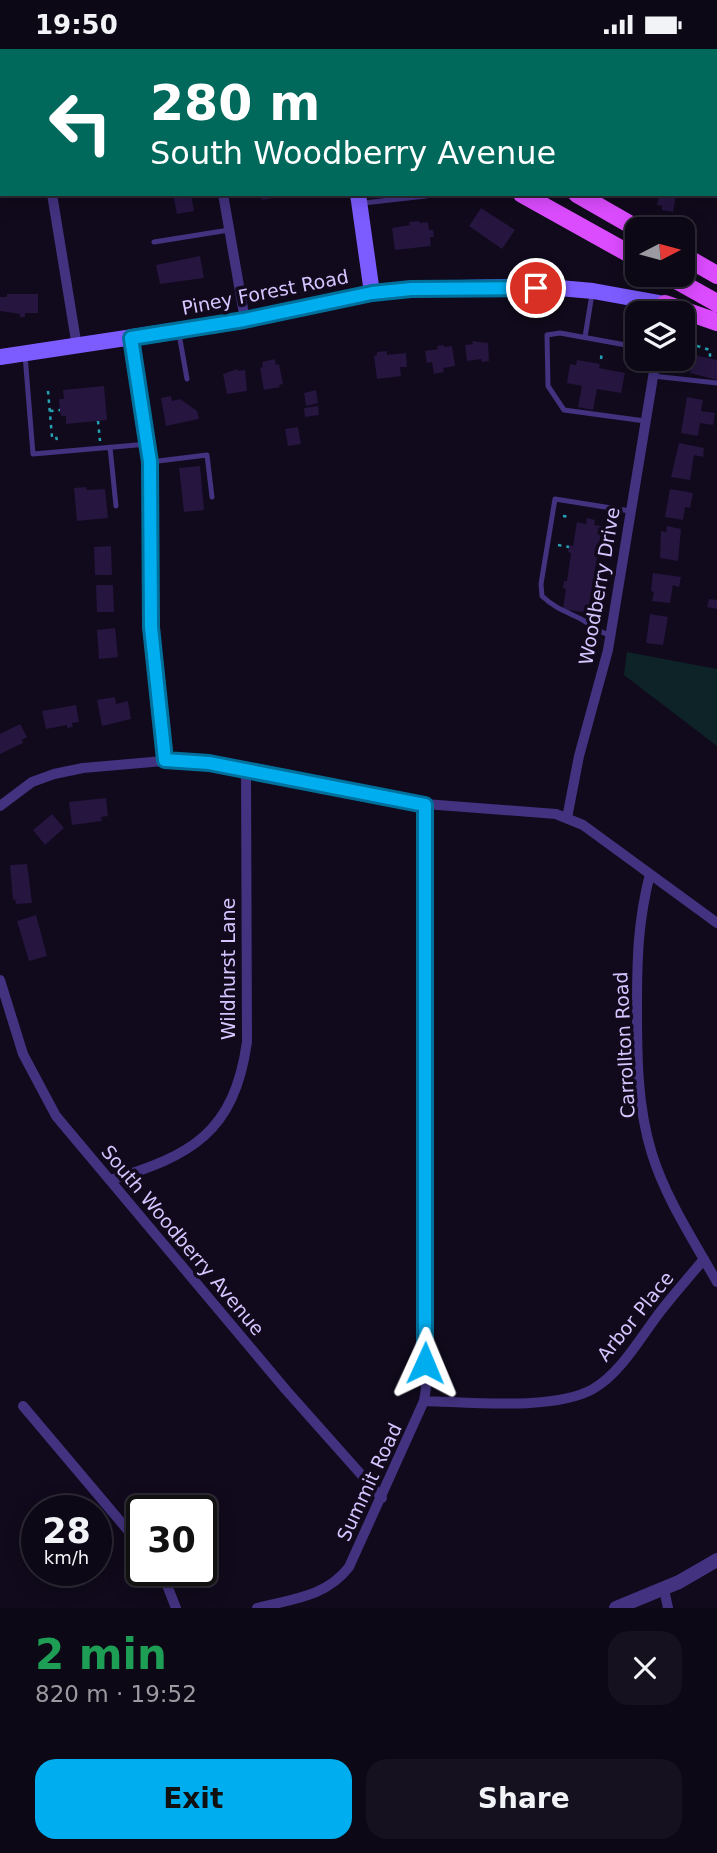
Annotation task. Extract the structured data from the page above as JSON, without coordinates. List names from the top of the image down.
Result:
{
  "streets": {
    "main road": ["Piney Forest Road"],
    "street": [
      "Woodberry Drive",
      "Wildhurst Lane",
      "Carrollton Road",
      "South Woodberry Avenue",
      "Arbor Place",
      "Summit Road"
    ]
  },
  "crossings": [
    ["Wildhurst Lane", "South Woodberry Avenue"],
    ["Carrollton Road", "Arbor Place"],
    ["South Woodberry Avenue", "Summit Road"],
    ["Arbor Place", "Summit Road"]
  ],
  "north": "right",
  "page": {
    "status": "19:50",
    "turn": ["280 m", "South Woodberry Avenue"],
    "speed": "28 km/h",
    "limit": "30",
    "heading": ["2 min", "820 m · 19:52"],
    "buttons": ["Exit", "Share"]
  }
}
